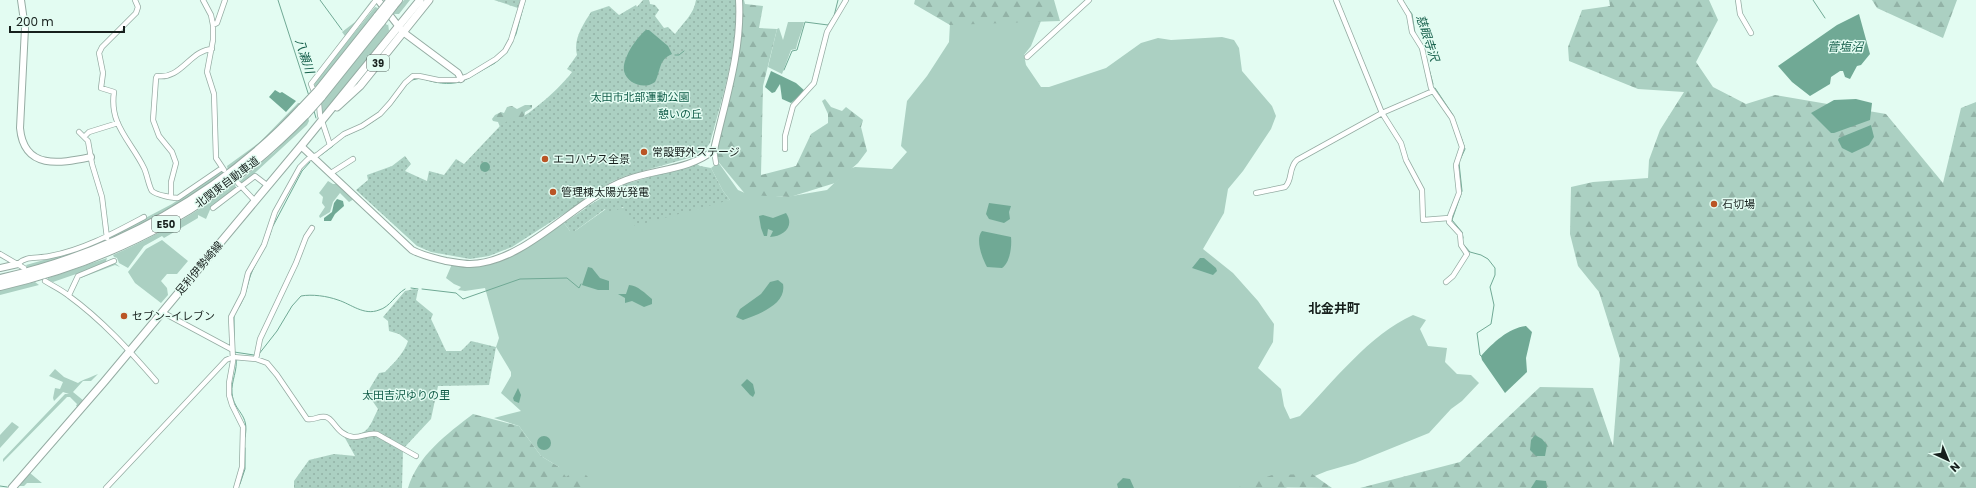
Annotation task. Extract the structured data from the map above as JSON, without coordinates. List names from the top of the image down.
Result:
{
  "streets": {
    "highway": ["北関東自動車道", "E50"],
    "main road": ["39", "足利伊勢崎線"]
  },
  "districts": ["北金井町"],
  "water": ["慈眼寺沢", "菅塩沼", "八瀬川"],
  "parks": ["太田市北部運動公園", "憩いの丘", "太田吉沢ゆりの里"],
  "places": [
    "常設野外ステージ",
    "エコハウス全景",
    "管理棟太陽光発電",
    "石切場",
    "セブン-イレブン"
  ],
  "scale_bar": "200 m",
  "north": "bottom right"
}
